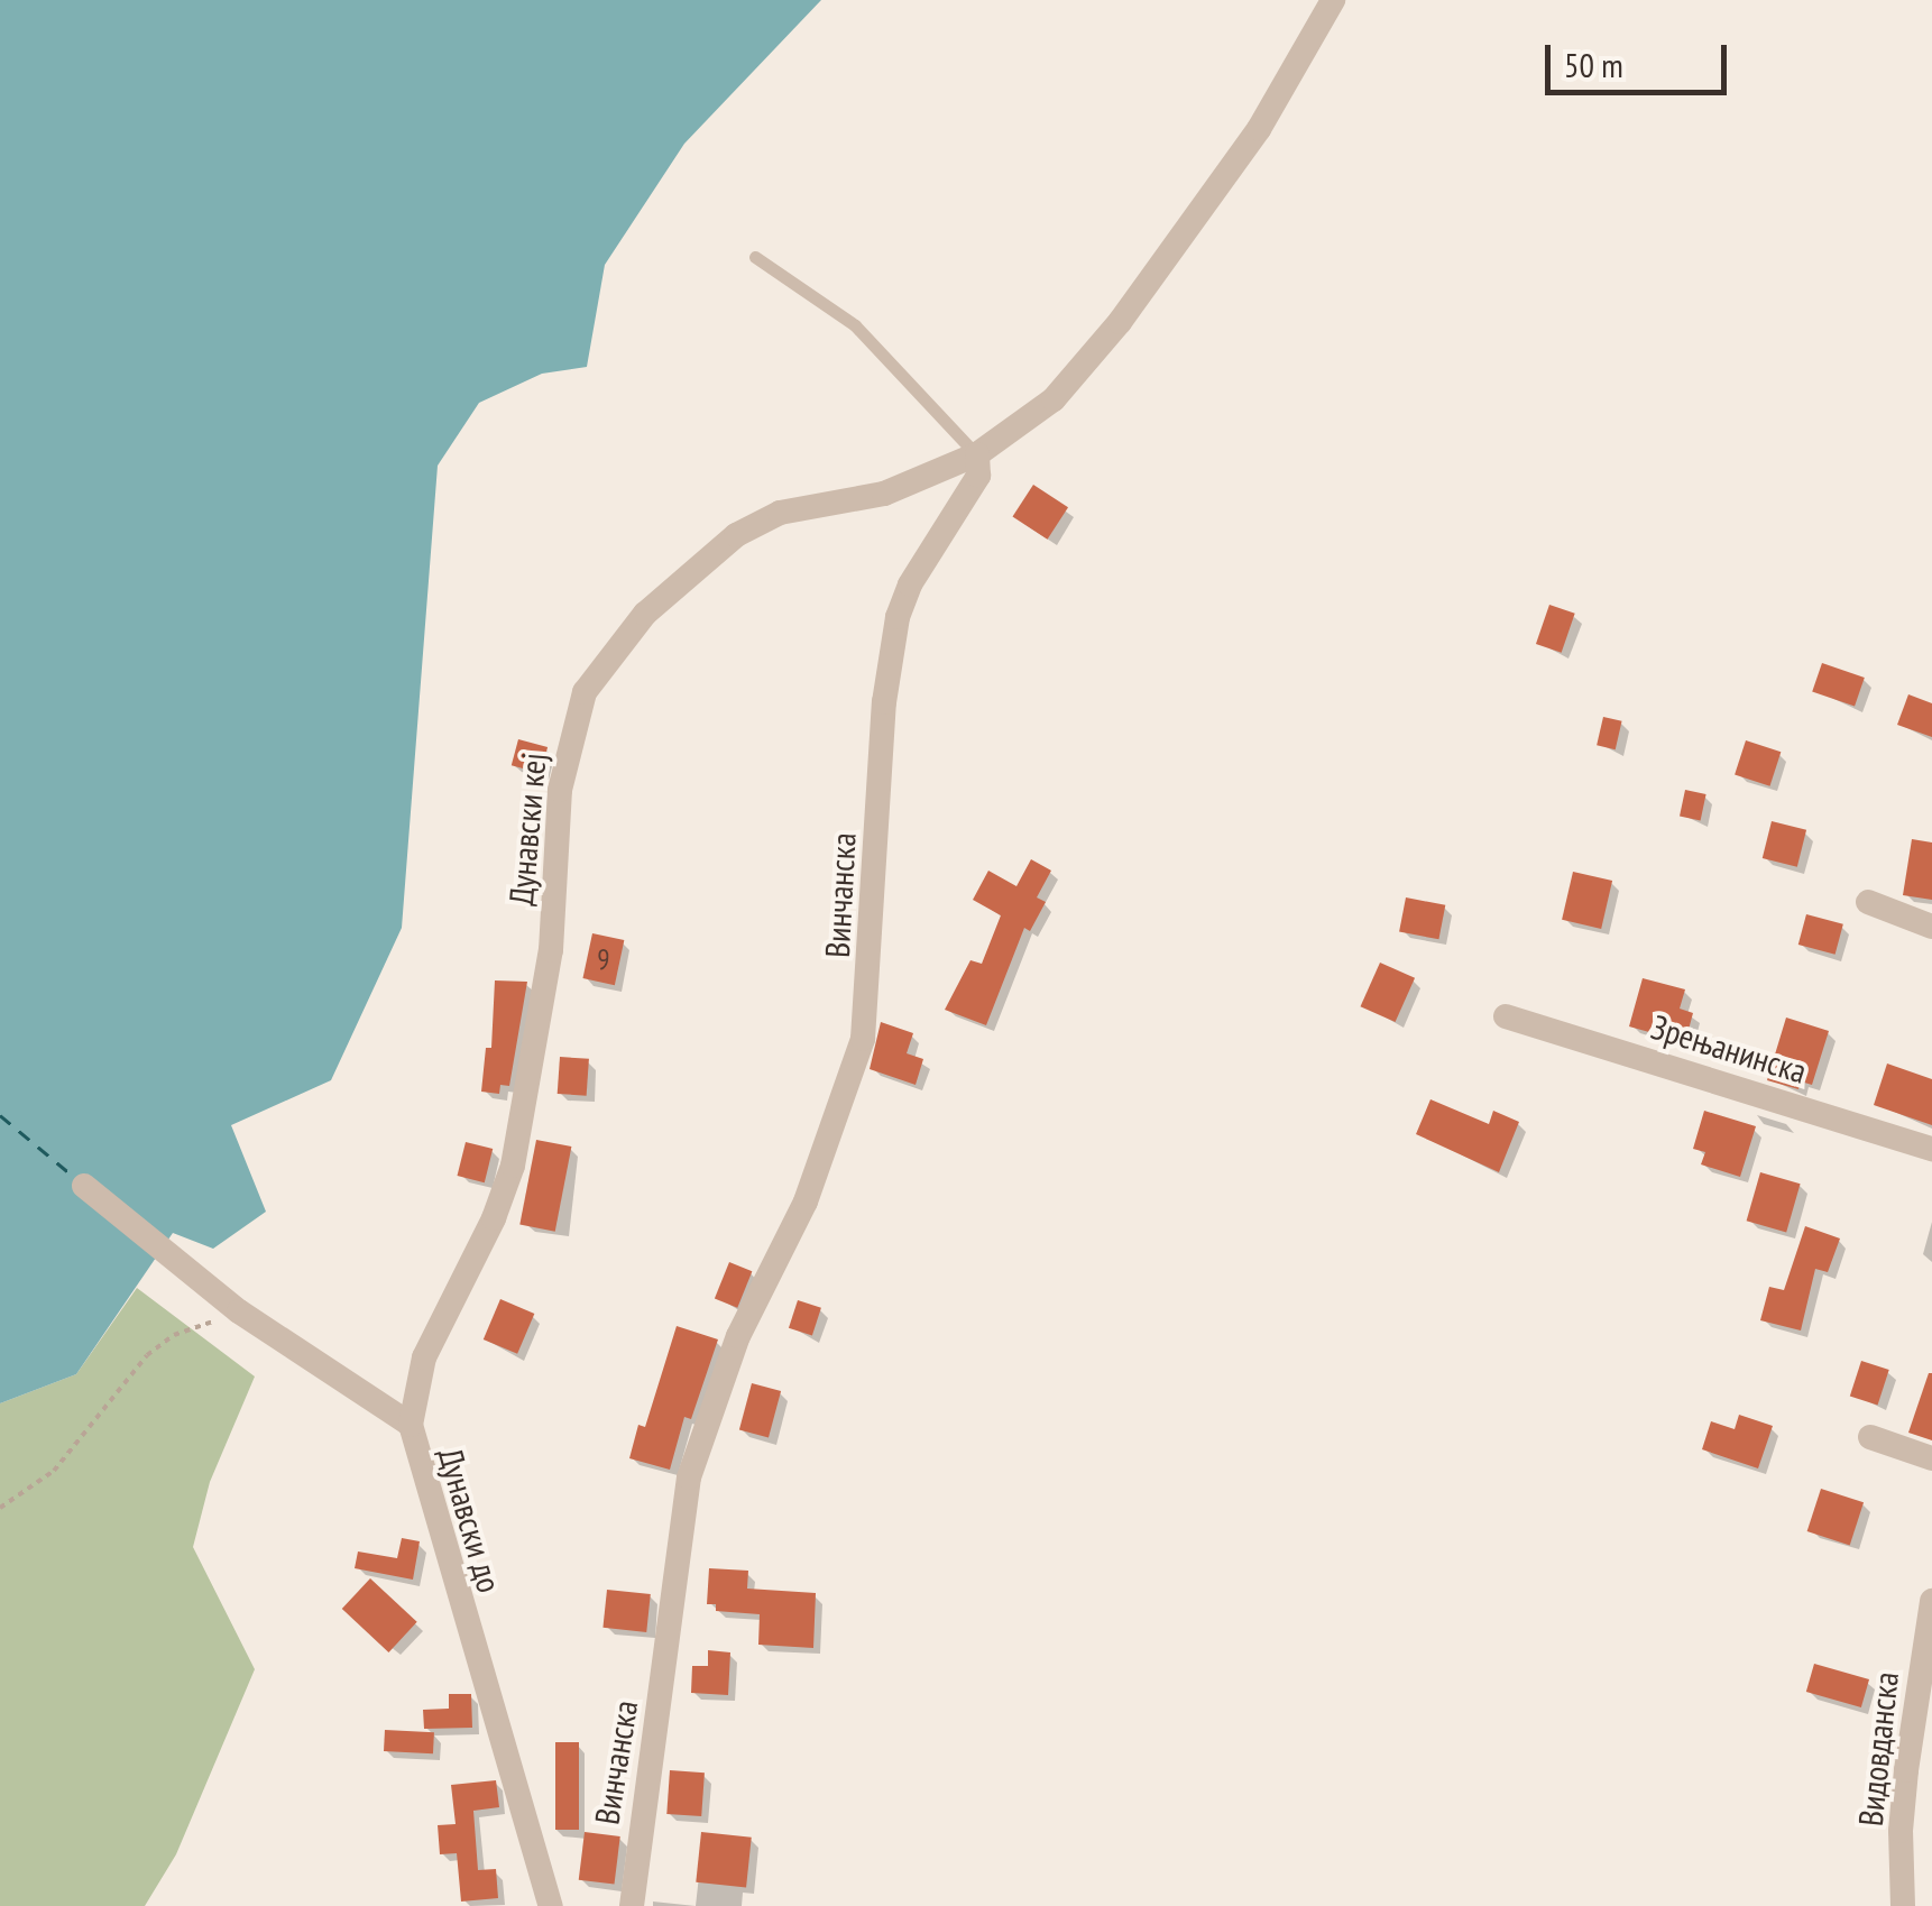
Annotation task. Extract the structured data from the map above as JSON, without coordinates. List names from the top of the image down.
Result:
{
  "streets": {
    "street": [
      "Дунавски кеј",
      "Винчанска",
      "Зрењанинска",
      "Дунавски до",
      "Видовданска"
    ]
  },
  "crossings": [
    ["Дунавски кеј", "Винчанска"],
    ["Дунавски кеј", "Дунавски до"]
  ],
  "house_numbers": ["9"],
  "scale_bar": "50 m"
}
